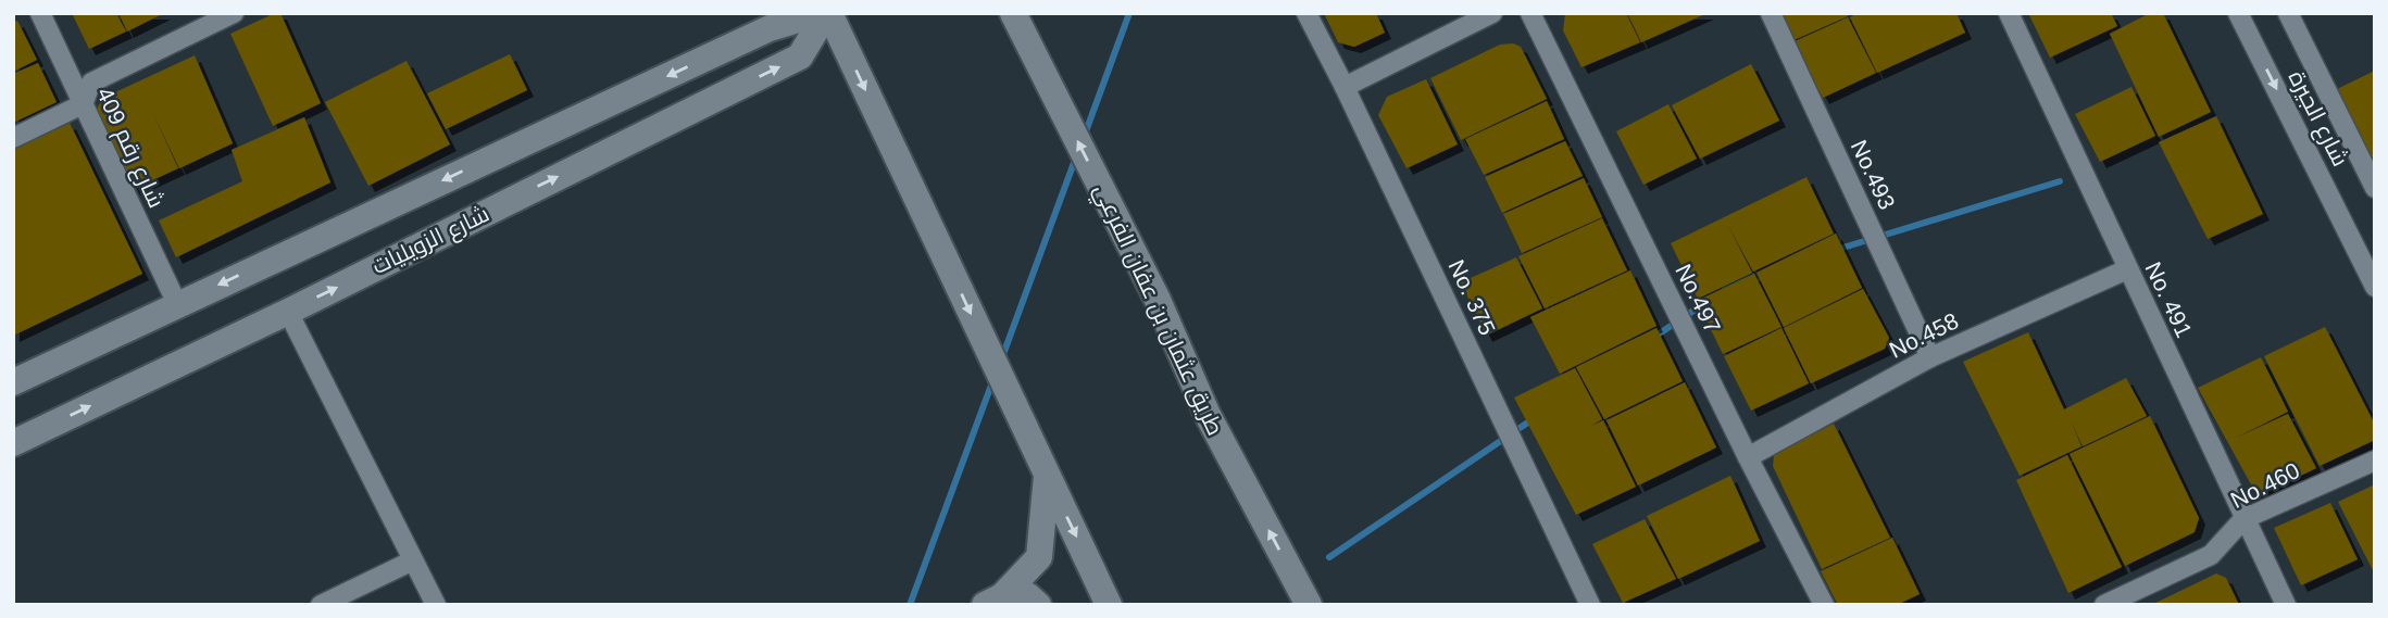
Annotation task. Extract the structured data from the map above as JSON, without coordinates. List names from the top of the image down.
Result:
{
  "streets": {
    "street": [
      "شارع الجيرة",
      "شارع رقم 409",
      "No.493",
      "شارع الزويليات",
      "No. 375",
      "No.497",
      "No. 491",
      "طريق عثمان بن عفان الفرعي",
      "No.458",
      "No.460"
    ]
  },
  "crossings": [
    ["شارع رقم 409", "شارع الزويليات"],
    ["No.493", "No.458"],
    ["No.497", "No.458"],
    ["No. 491", "No.458"],
    ["No. 491", "No.460"]
  ]
}
